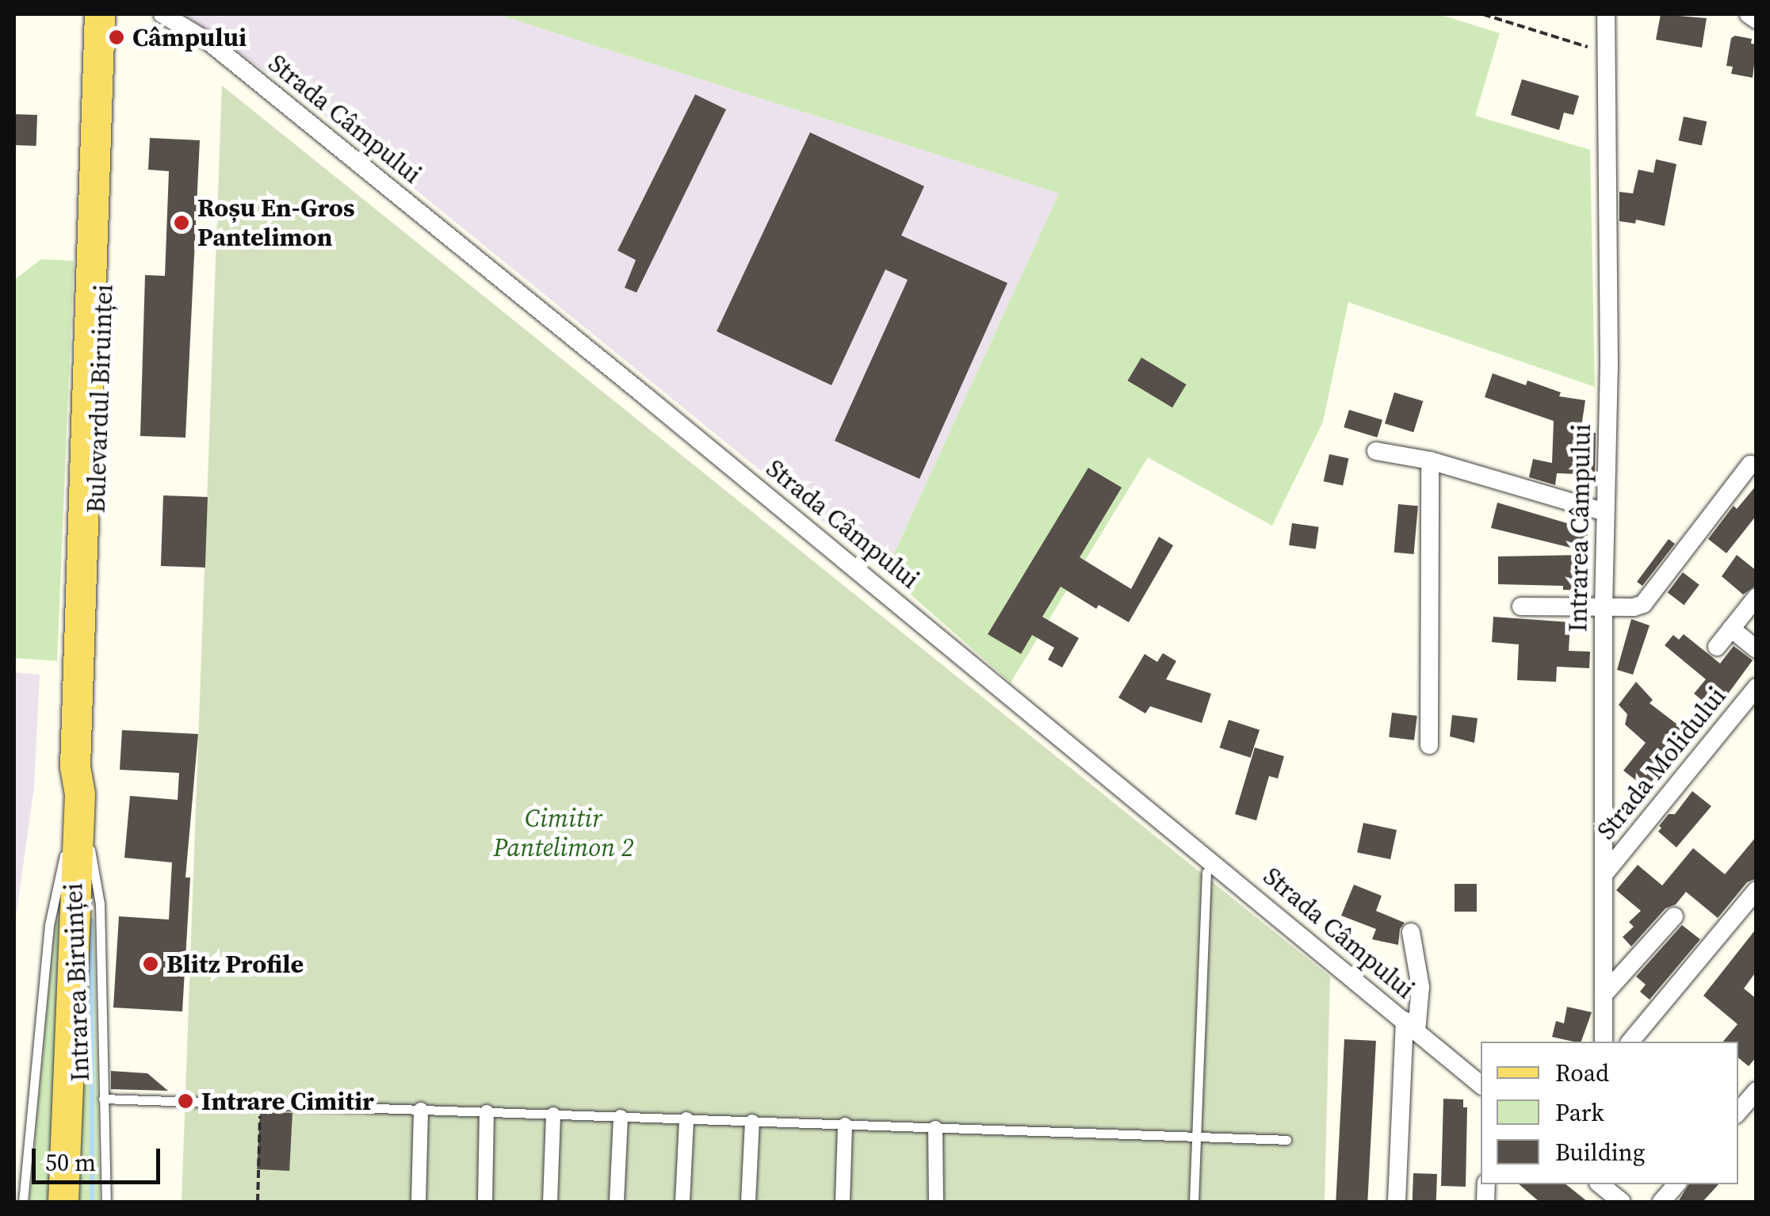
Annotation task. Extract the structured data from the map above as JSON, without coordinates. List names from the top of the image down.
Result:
{
  "streets": {
    "main road": ["Bulevardul Biruinței"],
    "street": ["Strada Câmpului", "Intrarea Câmpului", "Strada Molidului"],
    "lane": ["Intrarea Biruinței"]
  },
  "crossings": [
    ["Bulevardul Biruinței", "Intrarea Biruinței"],
    ["Intrarea Câmpului", "Strada Molidului"]
  ],
  "parks": ["Cimitir Pantelimon 2"],
  "places": [
    "Câmpului",
    "Roșu En-Gros Pantelimon",
    "Blitz Profile",
    "Intrare Cimitir"
  ],
  "legend": ["Road", "Park", "Building"],
  "scale_bar": "50 m"
}
